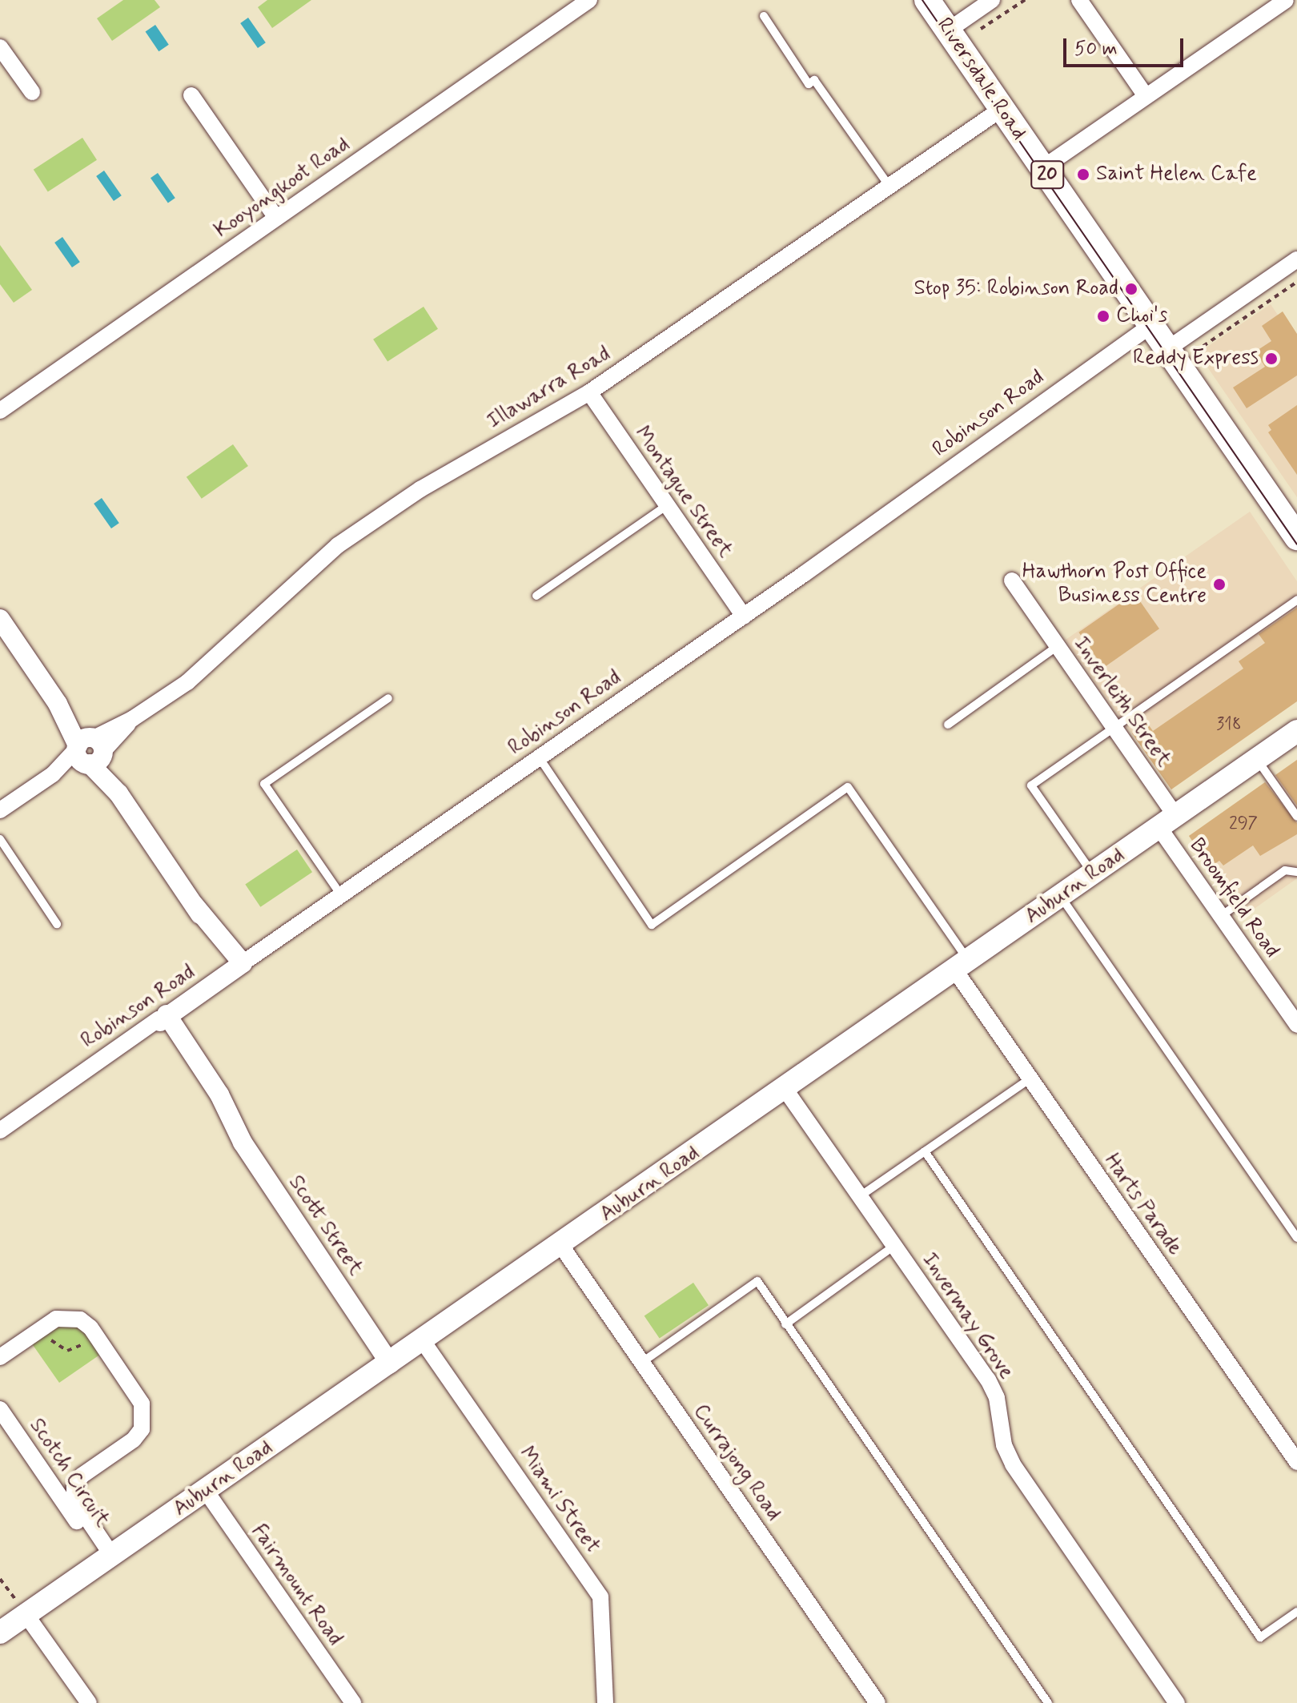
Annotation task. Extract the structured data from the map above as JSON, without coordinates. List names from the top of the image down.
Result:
{
  "streets": {
    "main road": ["Riversdale Road", "20", "Auburn Road"],
    "street": [
      "Kooyongkoot Road",
      "Illawarra Road",
      "Robinson Road",
      "Montague Street",
      "Inverleith Street",
      "Broomfield Road",
      "Harts Parade",
      "Scott Street",
      "Invermay Grove",
      "Currajong Road",
      "Scotch Circuit",
      "Miami Street",
      "Fairmount Road"
    ]
  },
  "crossings": [
    ["Riversdale Road", "Illawarra Road"],
    ["Riversdale Road", "Robinson Road"],
    ["Illawarra Road", "Montague Street"],
    ["Robinson Road", "Montague Street"],
    ["Robinson Road", "Scott Street"],
    ["Inverleith Street", "Auburn Road"],
    ["Inverleith Street", "Broomfield Road"],
    ["Auburn Road", "Broomfield Road"],
    ["Auburn Road", "Harts Parade"],
    ["Auburn Road", "Scott Street"],
    ["Auburn Road", "Invermay Grove"],
    ["Auburn Road", "Currajong Road"],
    ["Auburn Road", "Scotch Circuit"],
    ["Auburn Road", "Miami Street"],
    ["Auburn Road", "Fairmount Road"]
  ],
  "places": [
    "Saint Helen Cafe",
    "Stop 35: Robinson Road",
    "Choi's",
    "Reddy Express",
    "Hawthorn Post Office Business Centre"
  ],
  "house_numbers": ["318", "297"],
  "scale_bar": "50 m"
}
